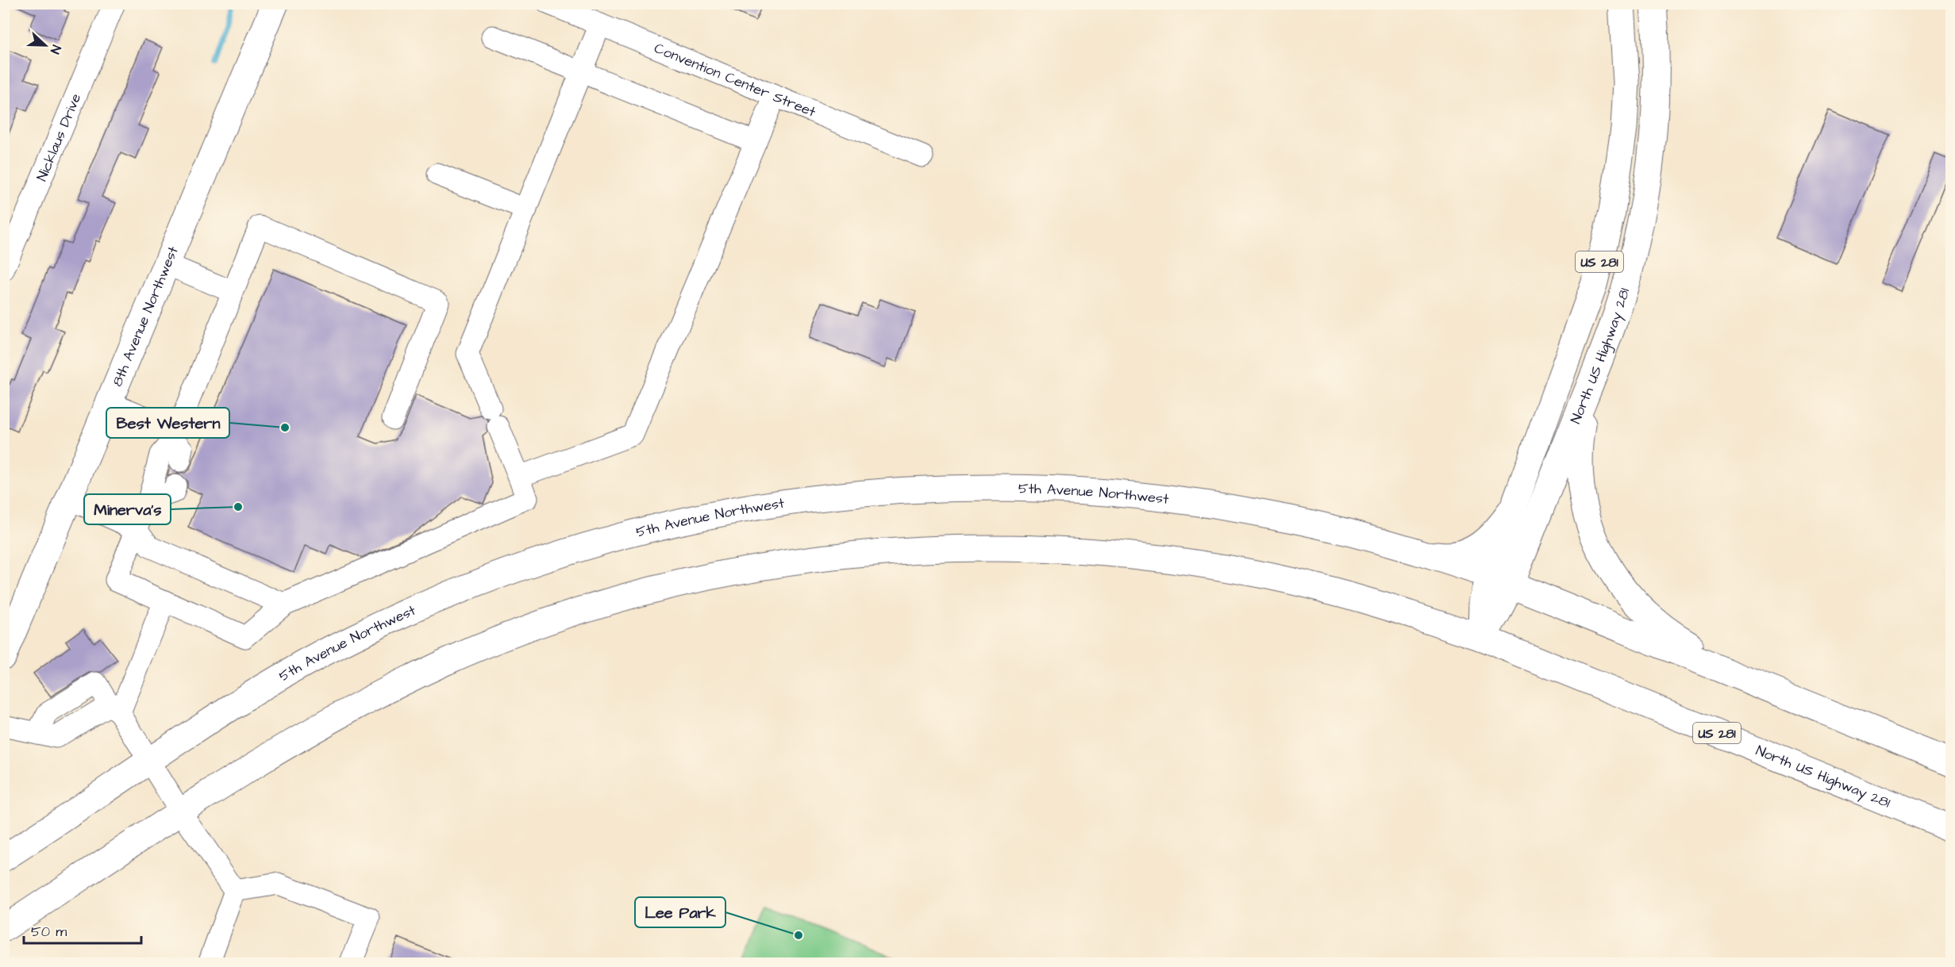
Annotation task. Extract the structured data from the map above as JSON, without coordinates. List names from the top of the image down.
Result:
{
  "streets": {
    "main road": [
      "US 281",
      "8th Avenue Northwest",
      "North US Highway 281",
      "5th Avenue Northwest"
    ],
    "street": ["Convention Center Street", "Nicklaus Drive"]
  },
  "crossings": [
    ["US 281", "North US Highway 281"],
    ["US 281", "5th Avenue Northwest"],
    ["North US Highway 281", "5th Avenue Northwest"]
  ],
  "places": ["Best Western", "Minerva's", "Lee Park"],
  "scale_bar": "50 m",
  "north": "right"
}
